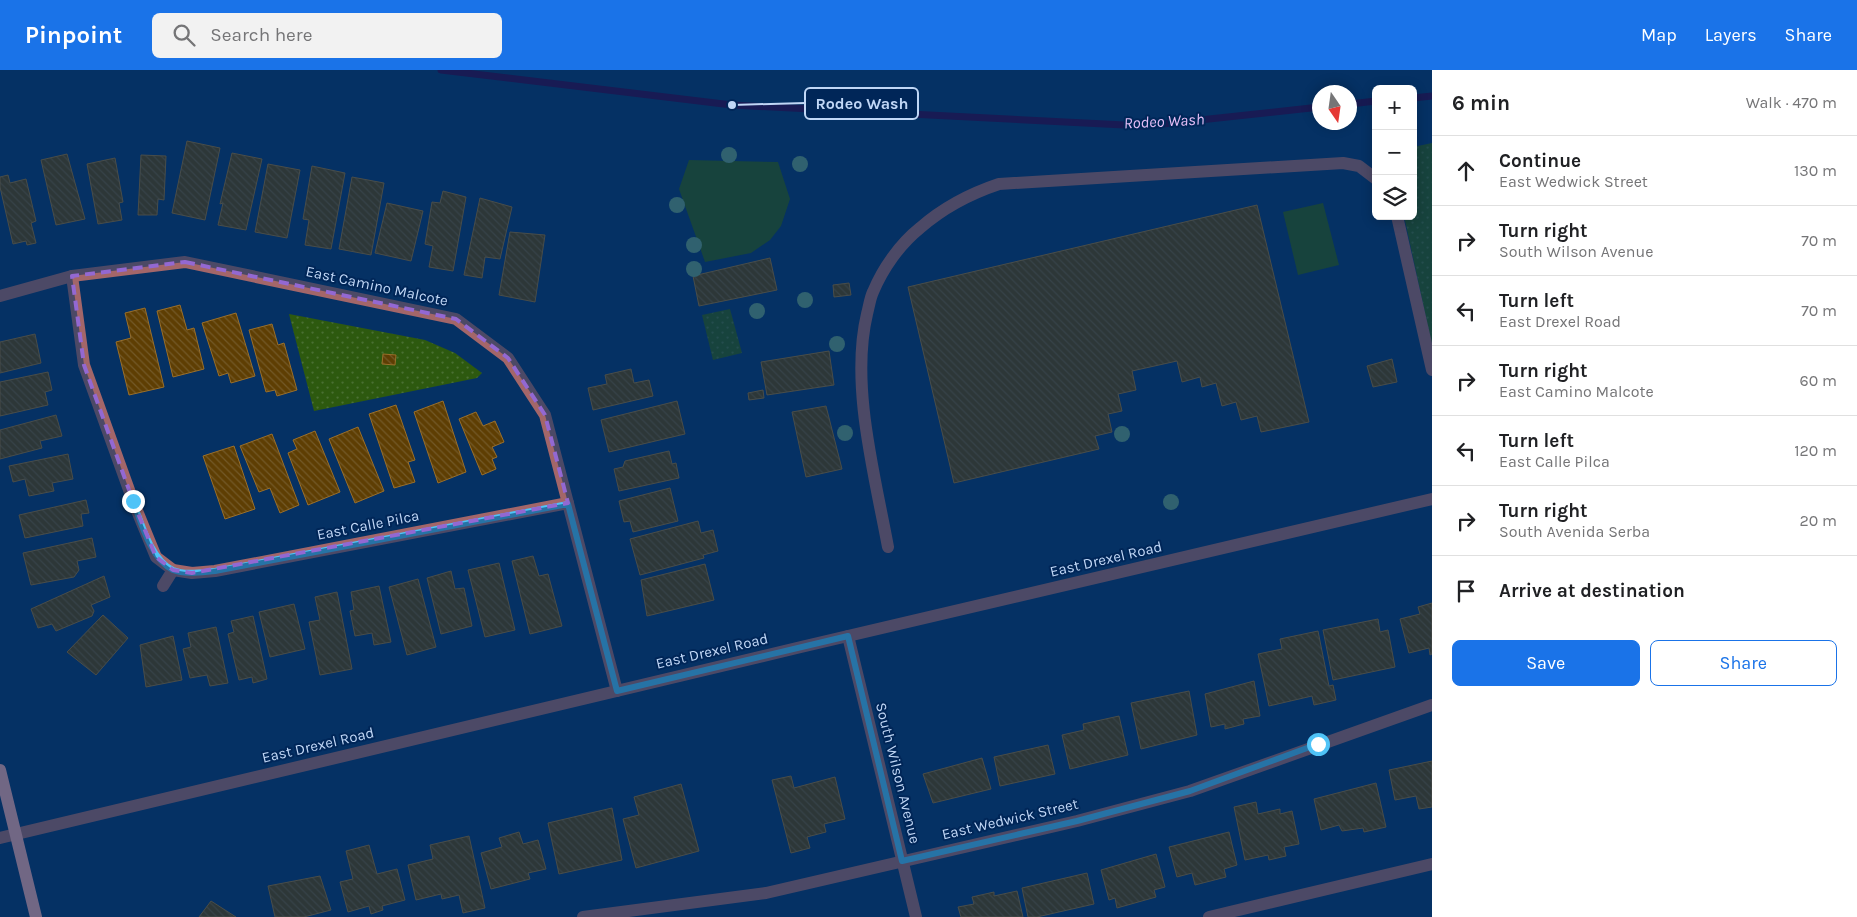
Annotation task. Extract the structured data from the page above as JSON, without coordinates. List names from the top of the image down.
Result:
{
  "streets": {
    "street": [
      "East Camino Malcote",
      "East Calle Pilca",
      "East Drexel Road",
      "South Wilson Avenue",
      "East Wedwick Street"
    ]
  },
  "crossings": [
    ["East Camino Malcote", "East Calle Pilca"],
    ["East Camino Malcote", "East Drexel Road"],
    ["East Drexel Road", "South Wilson Avenue"],
    ["South Wilson Avenue", "East Wedwick Street"]
  ],
  "water": ["Rodeo Wash"],
  "places": ["Rodeo Wash"],
  "north": "bottom",
  "page": {
    "header": "Pinpoint",
    "search": "Search here",
    "nav": ["Map", "Layers", "Share"],
    "heading": ["6 min", "Walk · 470 m"],
    "map_buttons": ["+", "−"],
    "list": [
      ["Continue", "East Wedwick Street", "130 m"],
      ["Turn right", "South Wilson Avenue", "70 m"],
      ["Turn left", "East Drexel Road", "70 m"],
      ["Turn right", "East Camino Malcote", "60 m"],
      ["Turn left", "East Calle Pilca", "120 m"],
      ["Turn right", "South Avenida Serba", "20 m"],
      "Arrive at destination"
    ],
    "buttons": ["Save", "Share"]
  }
}
